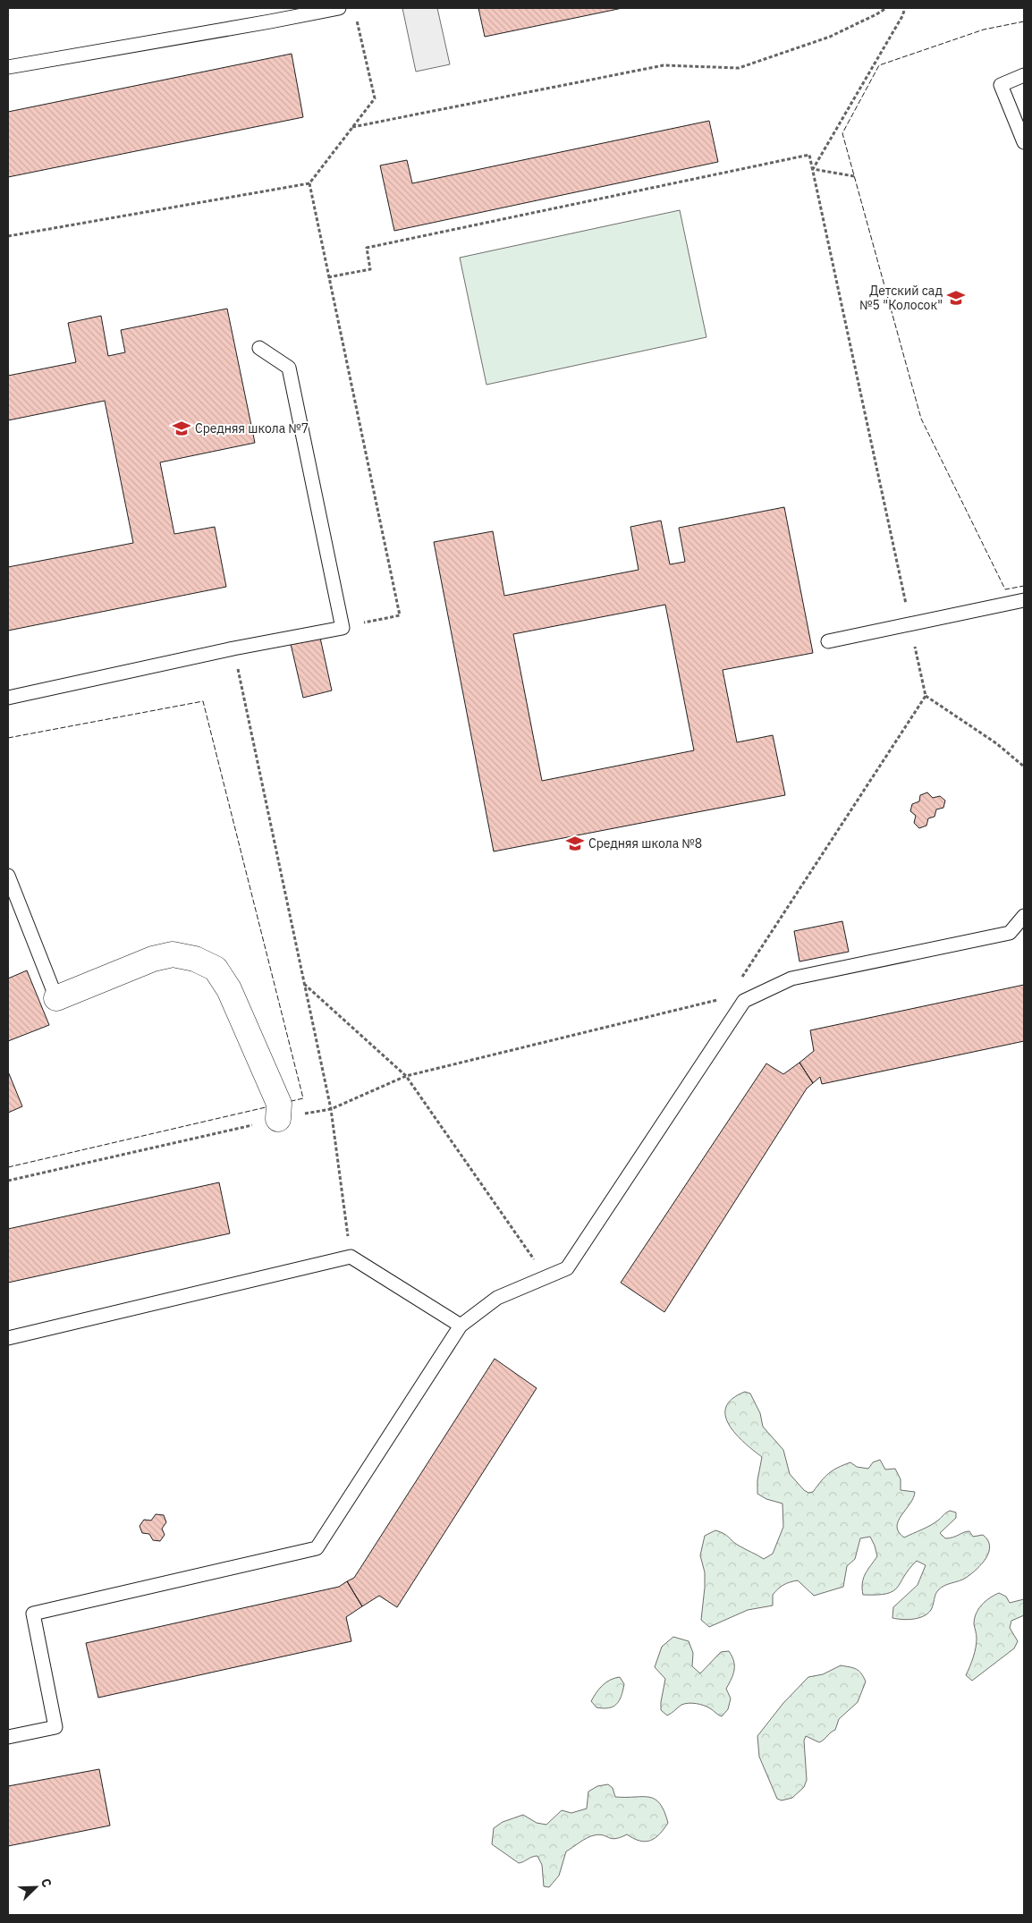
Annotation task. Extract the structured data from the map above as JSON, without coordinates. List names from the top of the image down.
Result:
{
  "places": {
    "school or university": ["Детский сад №5 \"Колосок\"", "Средняя школа №7", "Средняя школа №8"]
  },
  "north": "top right"
}
